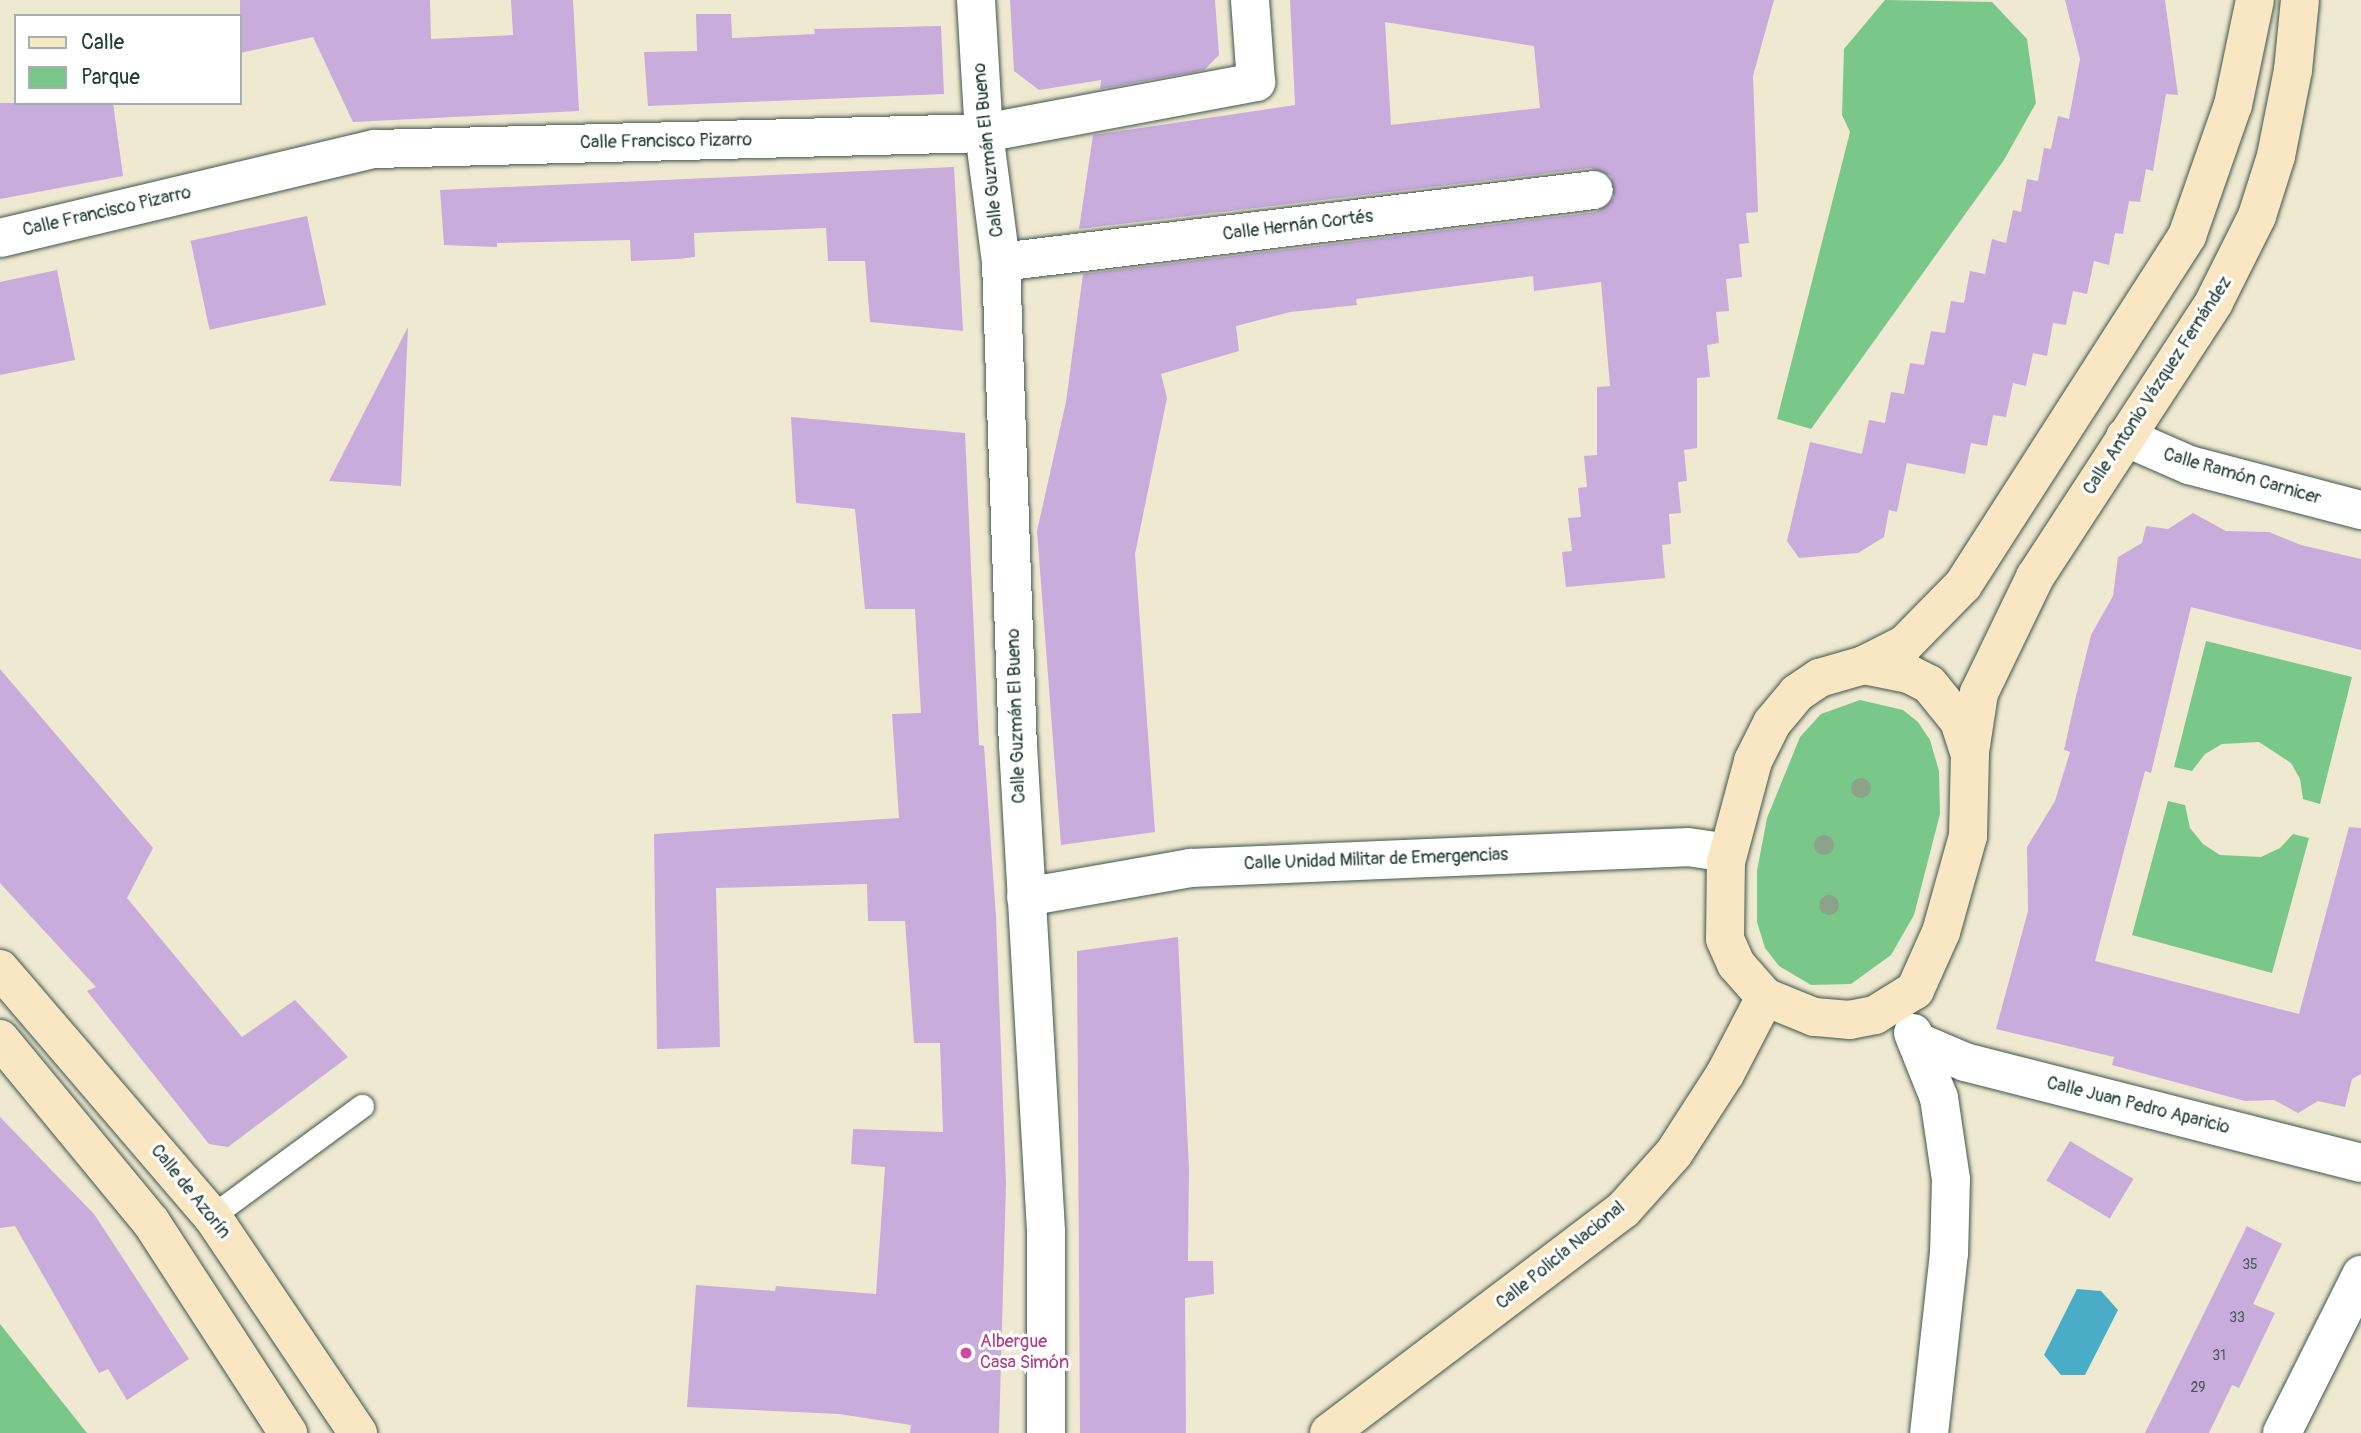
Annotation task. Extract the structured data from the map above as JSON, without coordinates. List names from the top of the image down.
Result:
{
  "streets": {
    "main road": ["Calle Antonio Vázquez Fernández", "Calle de Azorín", "Calle Policía Nacional"],
    "street": [
      "Calle Francisco Pizarro",
      "Calle Guzmán El Bueno",
      "Calle Hernán Cortés",
      "Calle Ramón Carnicer",
      "Calle Unidad Militar de Emergencias",
      "Calle Juan Pedro Aparicio"
    ]
  },
  "crossings": [
    ["Calle Francisco Pizarro", "Calle Guzmán El Bueno"],
    ["Calle Guzmán El Bueno", "Calle Hernán Cortés"],
    ["Calle Guzmán El Bueno", "Calle Unidad Militar de Emergencias"],
    ["Calle Antonio Vázquez Fernández", "Calle Ramón Carnicer"]
  ],
  "places": ["Albergue Casa Simón"],
  "house_numbers": [
    "35",
    "33",
    "31",
    "29"
  ],
  "legend": ["Calle", "Parque"]
}
